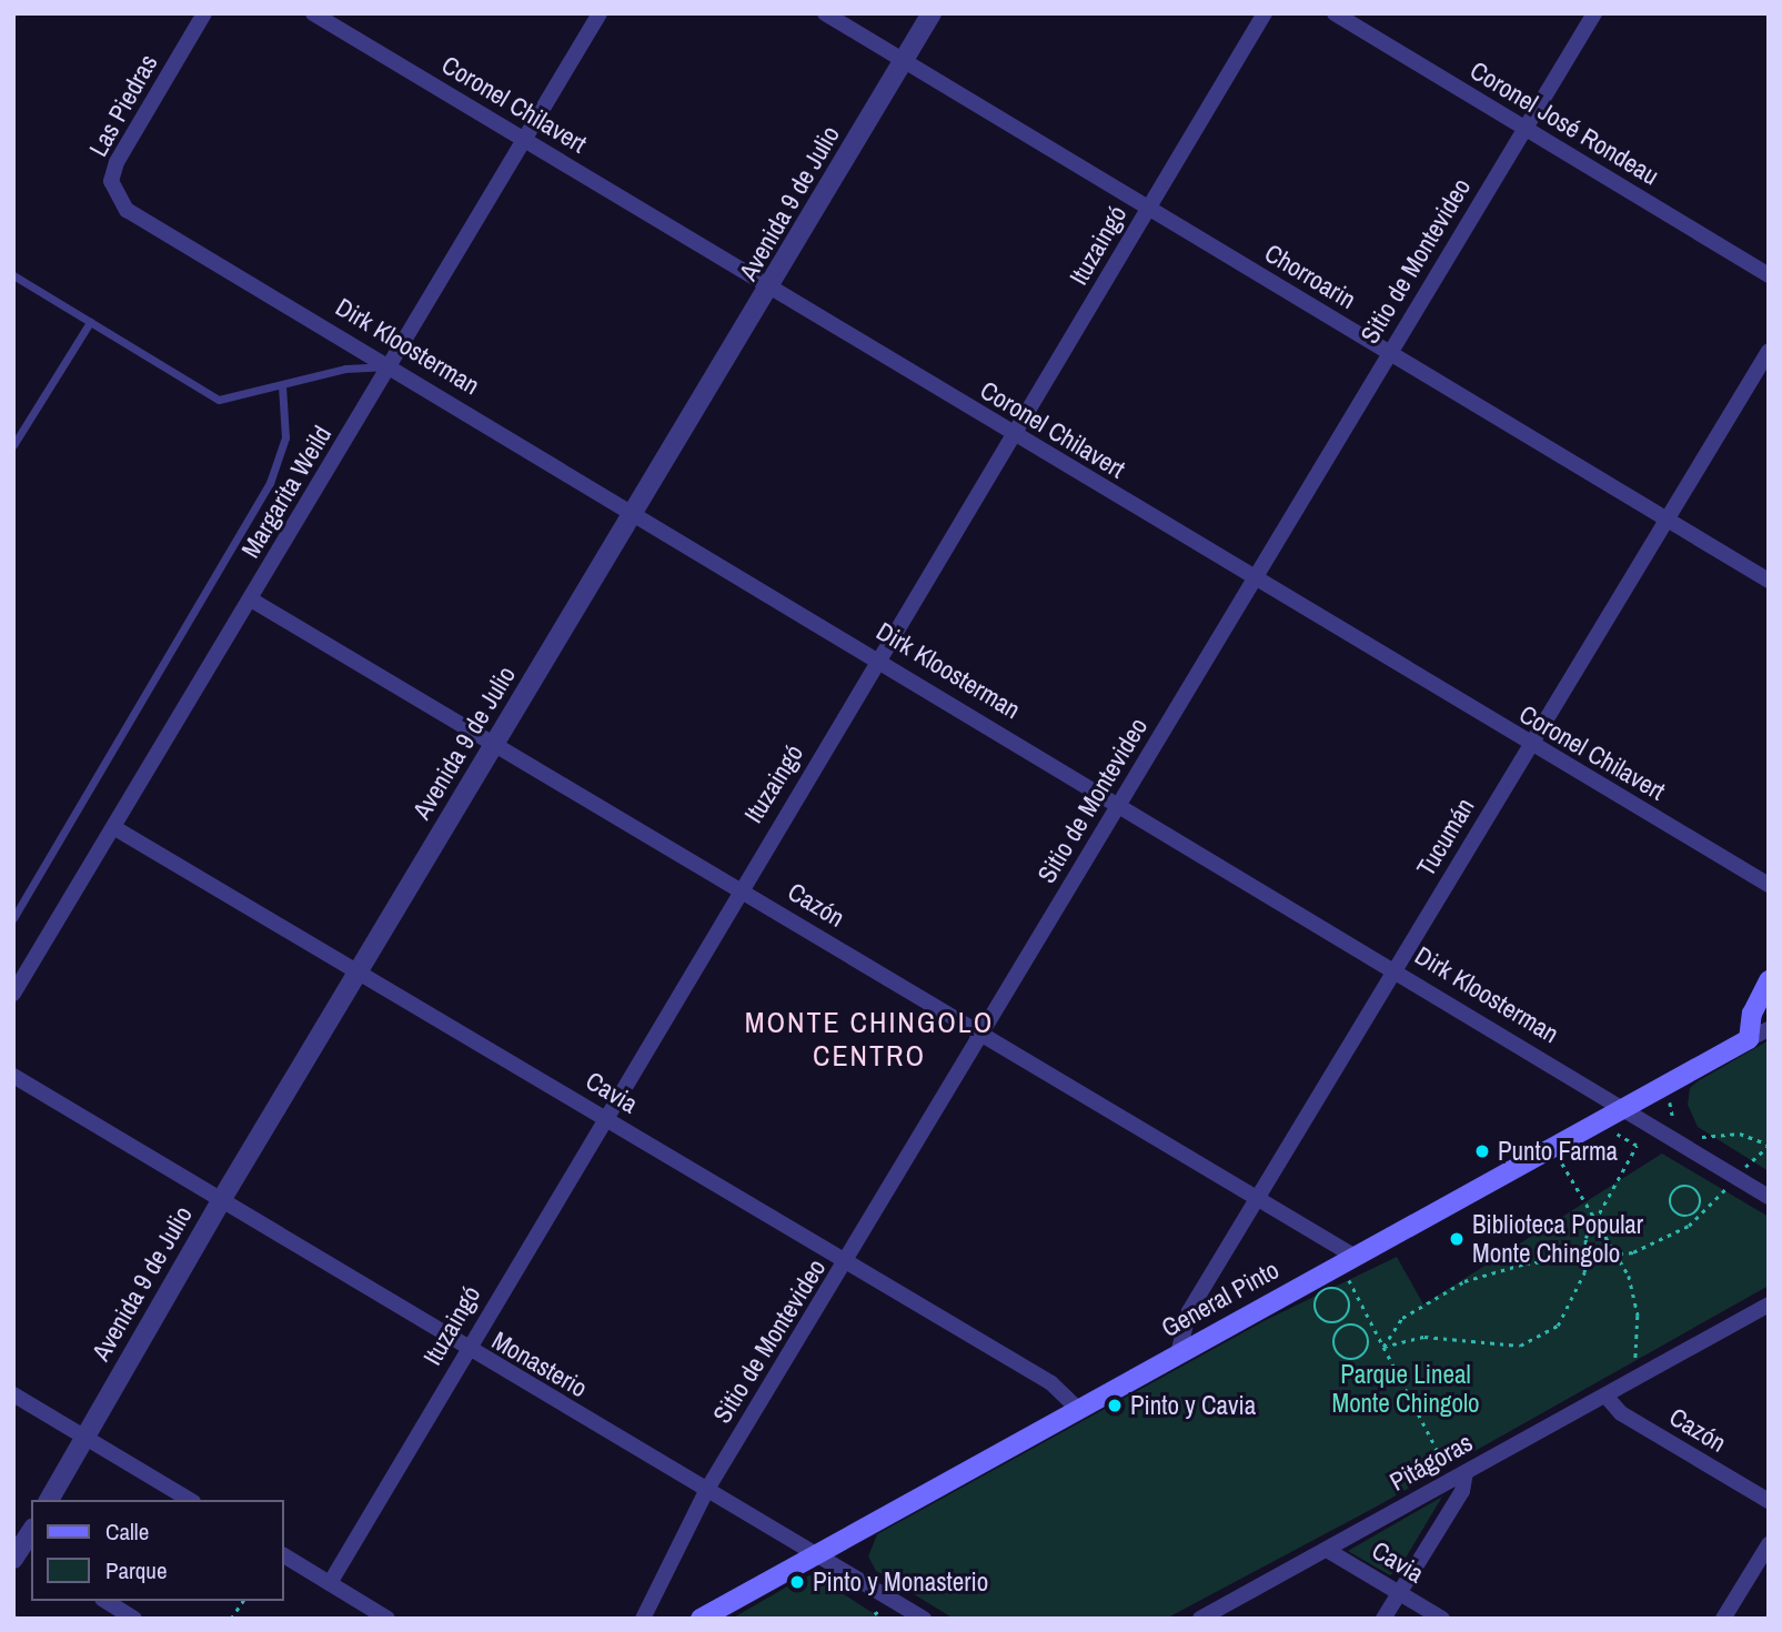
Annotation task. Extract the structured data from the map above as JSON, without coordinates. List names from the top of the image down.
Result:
{
  "streets": {
    "main road": ["General Pinto"],
    "street": [
      "Coronel Chilavert",
      "Las Piedras",
      "Coronel José Rondeau",
      "Avenida 9 de Julio",
      "Ituzaingó",
      "Sitio de Montevideo",
      "Chorroarin",
      "Dirk Kloosterman",
      "Margarita Weild",
      "Tucumán",
      "Cazón",
      "Cavia",
      "Monasterio",
      "Pitágoras"
    ]
  },
  "crossings": [
    ["Coronel Chilavert", "Avenida 9 de Julio"],
    ["Coronel Chilavert", "Ituzaingó"],
    ["Coronel Chilavert", "Sitio de Montevideo"],
    ["Coronel Chilavert", "Margarita Weild"],
    ["Coronel Chilavert", "Tucumán"],
    ["Las Piedras", "Dirk Kloosterman"],
    ["Coronel José Rondeau", "Sitio de Montevideo"],
    ["Avenida 9 de Julio", "Chorroarin"],
    ["Avenida 9 de Julio", "Dirk Kloosterman"],
    ["Avenida 9 de Julio", "Cazón"],
    ["Avenida 9 de Julio", "Cavia"],
    ["Avenida 9 de Julio", "Monasterio"],
    ["Ituzaingó", "Chorroarin"],
    ["Ituzaingó", "Dirk Kloosterman"],
    ["Ituzaingó", "Cazón"],
    ["Ituzaingó", "Cavia"],
    ["Ituzaingó", "Monasterio"],
    ["Sitio de Montevideo", "Chorroarin"],
    ["Sitio de Montevideo", "Dirk Kloosterman"],
    ["Sitio de Montevideo", "Cazón"],
    ["Sitio de Montevideo", "Cavia"],
    ["Sitio de Montevideo", "Monasterio"],
    ["Chorroarin", "Tucumán"],
    ["Dirk Kloosterman", "Margarita Weild"],
    ["Dirk Kloosterman", "Tucumán"],
    ["Dirk Kloosterman", "General Pinto"],
    ["Margarita Weild", "Cazón"],
    ["Margarita Weild", "Cavia"],
    ["Tucumán", "Cazón"],
    ["Tucumán", "General Pinto"],
    ["Cazón", "General Pinto"],
    ["Cazón", "Pitágoras"],
    ["Cavia", "General Pinto"],
    ["Cavia", "Pitágoras"],
    ["General Pinto", "Monasterio"]
  ],
  "districts": ["MONTE CHINGOLO CENTRO"],
  "parks": ["Parque Lineal Monte Chingolo"],
  "places": [
    "Punto Farma",
    "Biblioteca Popular Monte Chingolo",
    "Pinto y Cavia",
    "Pinto y Monasterio"
  ],
  "legend": ["Calle", "Parque"]
}
